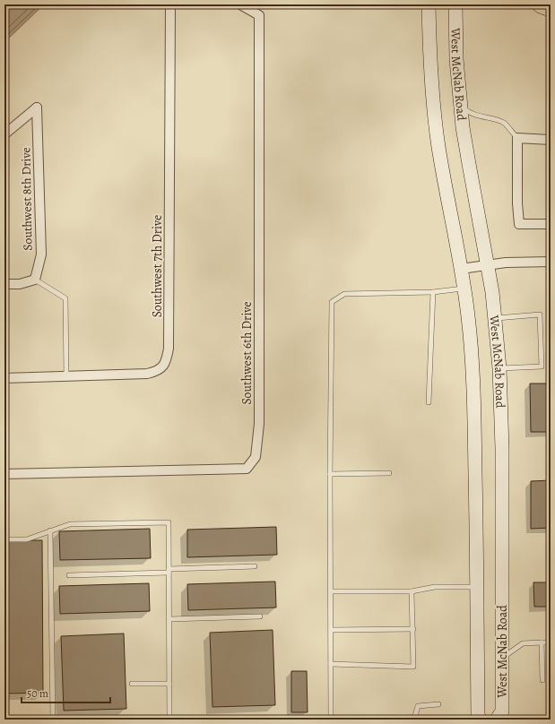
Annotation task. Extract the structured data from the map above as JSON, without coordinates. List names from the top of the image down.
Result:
{
  "streets": {
    "main road": ["West McNab Road"],
    "street": ["Southwest 8th Drive", "Southwest 7th Drive", "Southwest 6th Drive"]
  },
  "scale_bar": "50 m"
}
